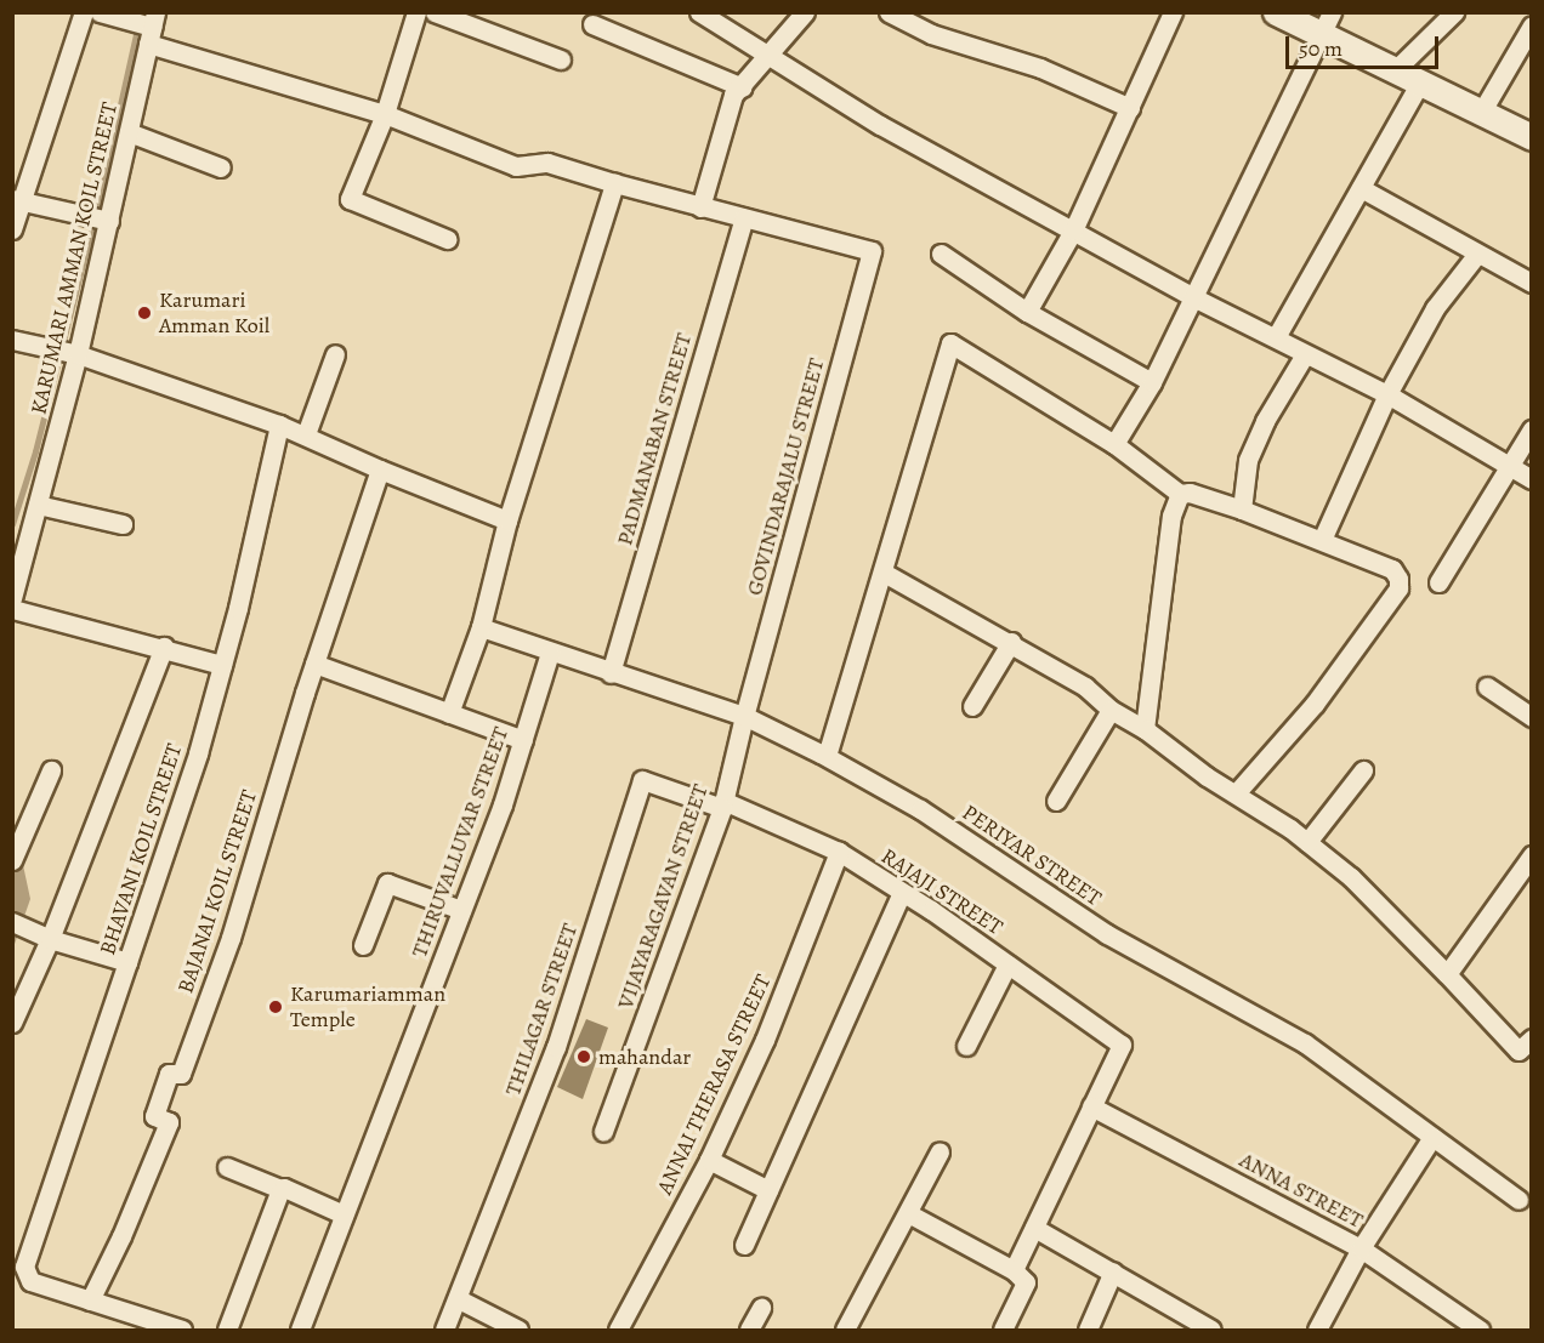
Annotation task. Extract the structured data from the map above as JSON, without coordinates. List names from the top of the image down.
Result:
{
  "streets": {
    "street": [
      "KARUMARI AMMAN KOIL STREET",
      "PADMANABAN STREET",
      "GOVINDARAJALU STREET",
      "THIRUVALLUVAR STREET",
      "BHAVANI KOIL STREET",
      "PERIYAR STREET",
      "BAJANAI KOIL STREET",
      "RAJAJI STREET",
      "VIJAYARAGAVAN STREET",
      "THILAGAR STREET",
      "ANNAI THERASA STREET",
      "ANNA STREET"
    ]
  },
  "crossings": [
    ["PADMANABAN STREET", "GOVINDARAJALU STREET"],
    ["PADMANABAN STREET", "PERIYAR STREET"],
    ["GOVINDARAJALU STREET", "PERIYAR STREET"],
    ["GOVINDARAJALU STREET", "VIJAYARAGAVAN STREET"],
    ["THIRUVALLUVAR STREET", "PERIYAR STREET"],
    ["BHAVANI KOIL STREET", "BAJANAI KOIL STREET"],
    ["PERIYAR STREET", "VIJAYARAGAVAN STREET"],
    ["RAJAJI STREET", "VIJAYARAGAVAN STREET"],
    ["RAJAJI STREET", "THILAGAR STREET"],
    ["RAJAJI STREET", "ANNAI THERASA STREET"],
    ["RAJAJI STREET", "ANNA STREET"],
    ["VIJAYARAGAVAN STREET", "THILAGAR STREET"]
  ],
  "places": ["Karumari Amman Koil", "Karumariamman Temple", "mahandar"],
  "scale_bar": "50 m"
}
